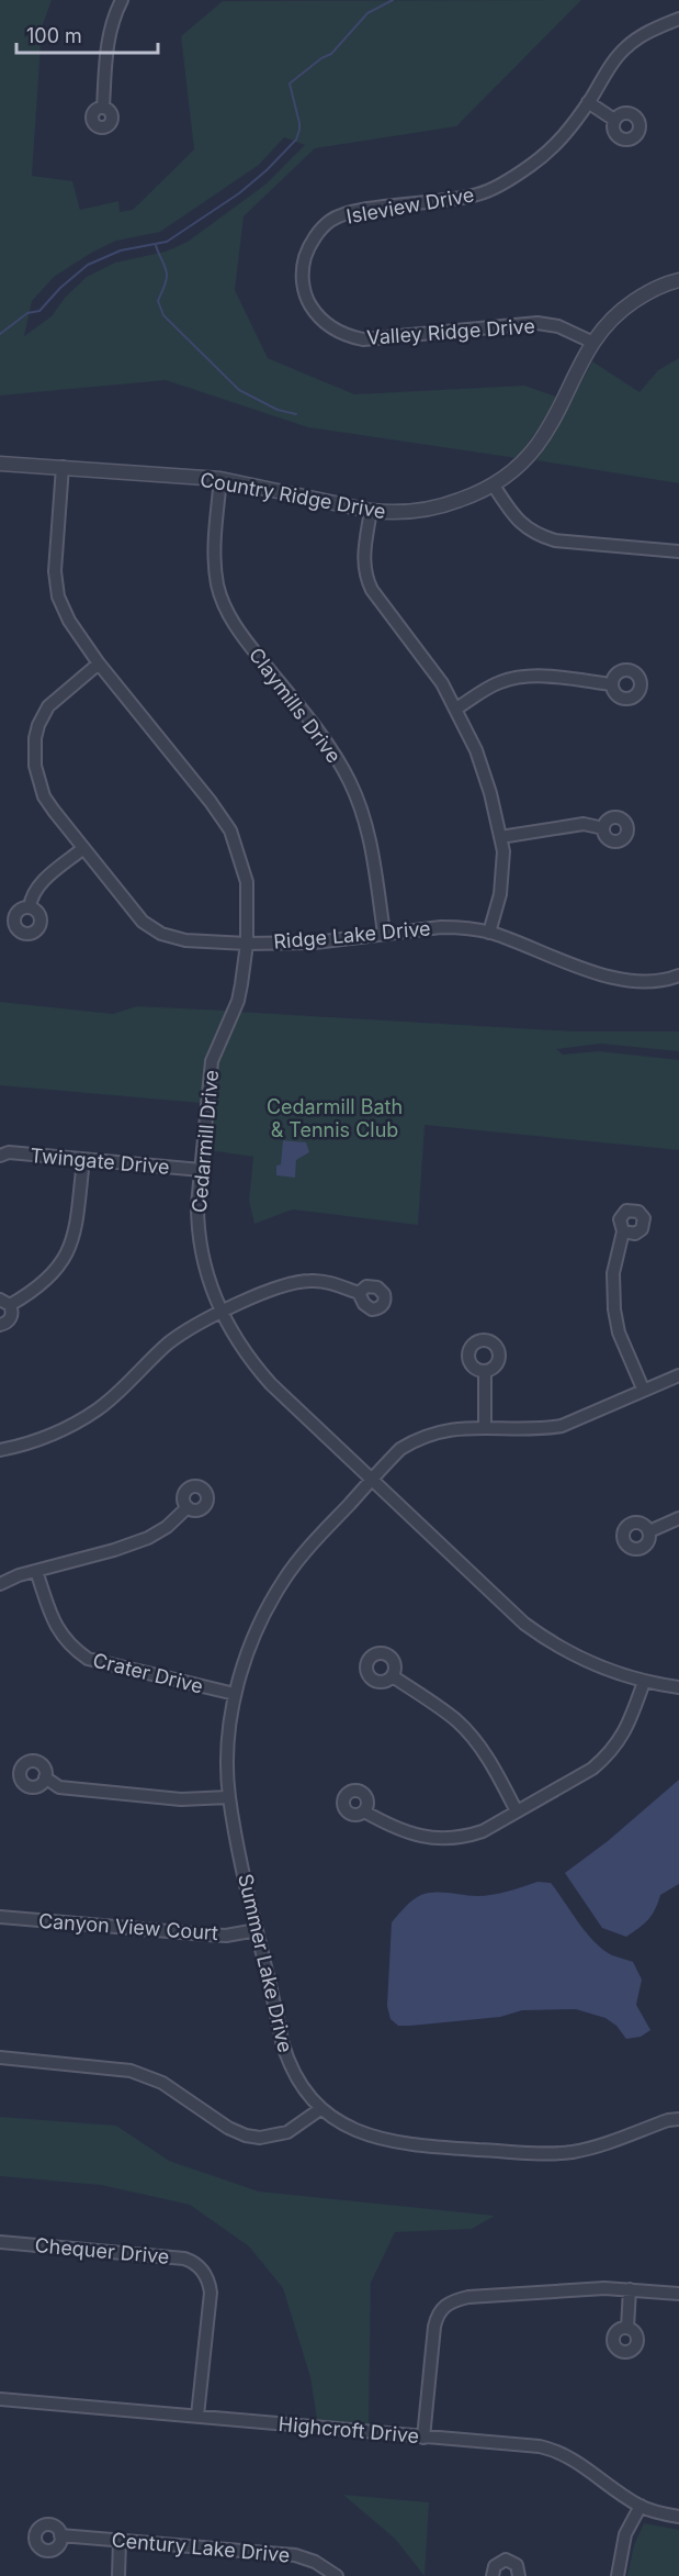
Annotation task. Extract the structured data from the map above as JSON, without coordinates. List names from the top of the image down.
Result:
{
  "streets": {
    "street": [
      "Isleview Drive",
      "Valley Ridge Drive",
      "Country Ridge Drive",
      "Claymills Drive",
      "Ridge Lake Drive",
      "Cedarmill Drive",
      "Twingate Drive",
      "Crater Drive",
      "Canyon View Court",
      "Summer Lake Drive",
      "Chequer Drive",
      "Highcroft Drive",
      "Century Lake Drive"
    ]
  },
  "crossings": [
    ["Isleview Drive", "Valley Ridge Drive"],
    ["Valley Ridge Drive", "Country Ridge Drive"],
    ["Country Ridge Drive", "Claymills Drive"],
    ["Country Ridge Drive", "Cedarmill Drive"],
    ["Claymills Drive", "Ridge Lake Drive"],
    ["Ridge Lake Drive", "Cedarmill Drive"],
    ["Cedarmill Drive", "Twingate Drive"],
    ["Cedarmill Drive", "Summer Lake Drive"],
    ["Crater Drive", "Summer Lake Drive"],
    ["Canyon View Court", "Summer Lake Drive"],
    ["Chequer Drive", "Highcroft Drive"]
  ],
  "parks": ["Cedarmill Bath & Tennis Club"],
  "scale_bar": "100 m"
}
